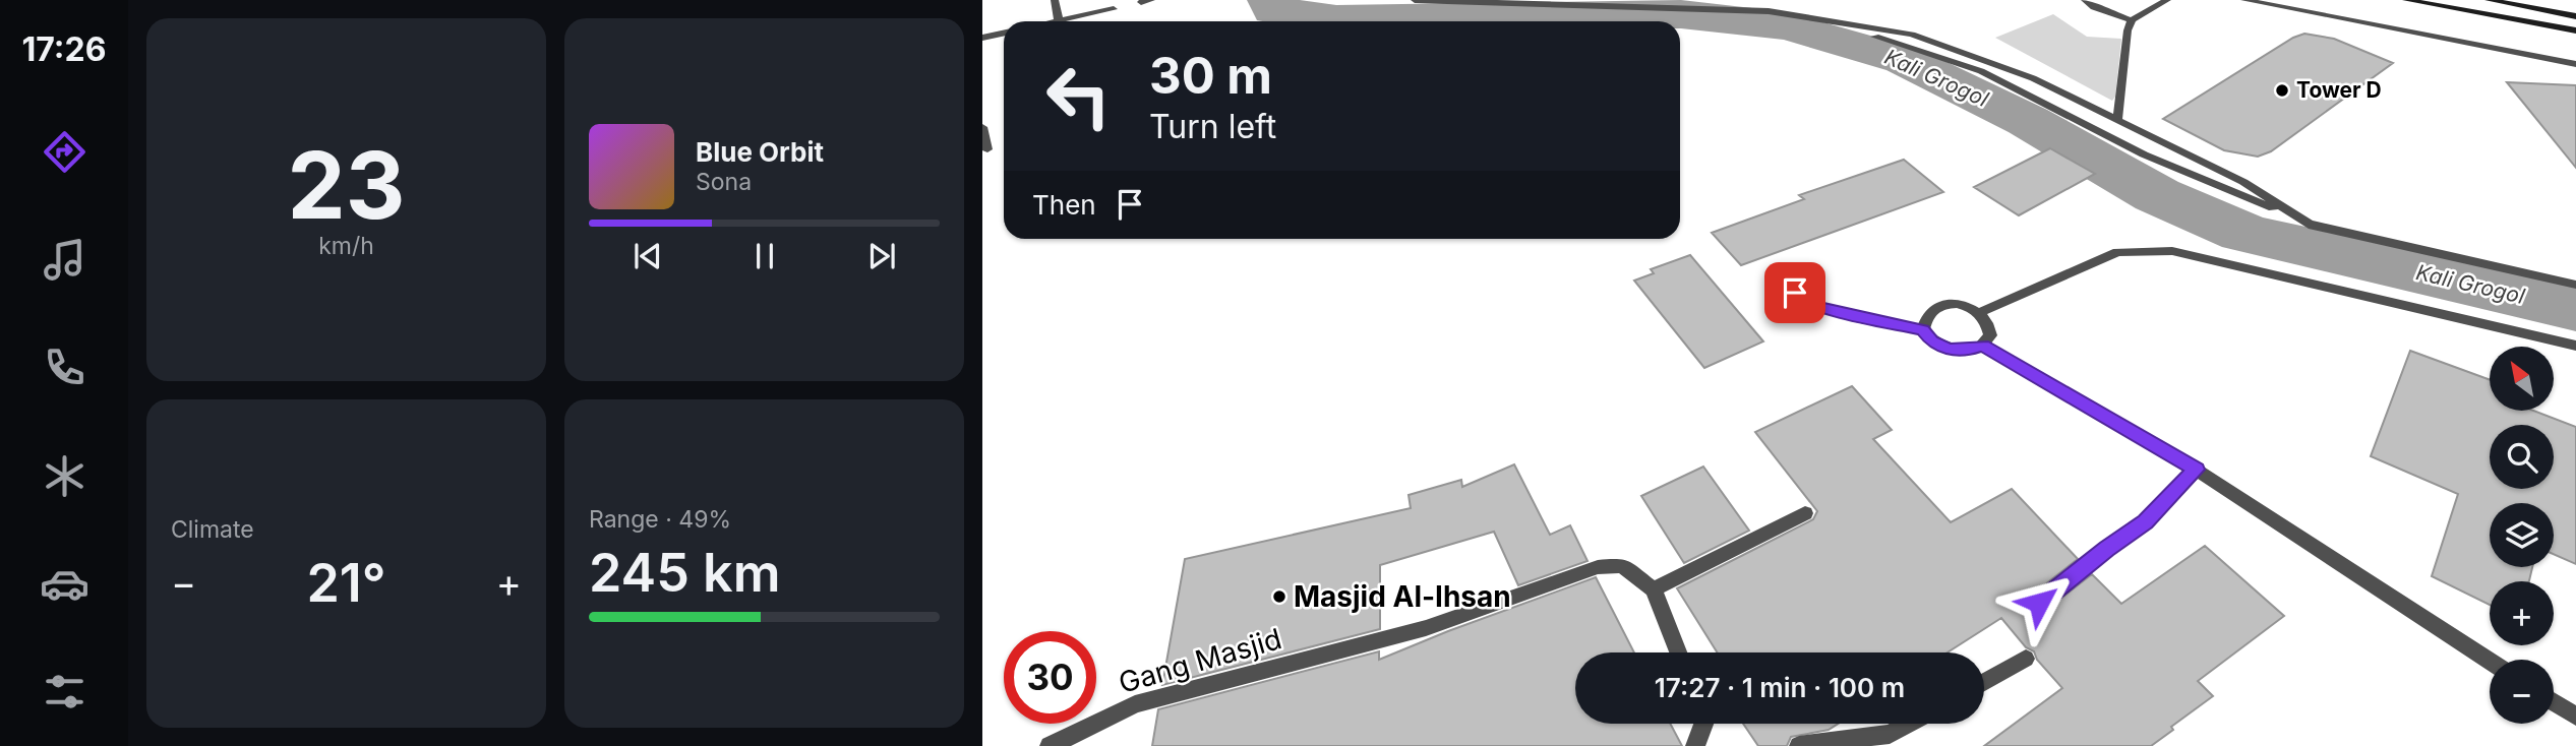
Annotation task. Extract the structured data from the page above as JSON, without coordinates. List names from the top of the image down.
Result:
{
  "streets": {
    "street": ["Gang Masjid"]
  },
  "water": ["Kali Grogol"],
  "places": ["Tower D", "Masjid Al-Ihsan"],
  "north": "top left",
  "page": {
    "tabs": "17:26",
    "tile": [
      ["23", "km/h"],
      "Climate",
      ["Range · 49%", "245 km"]
    ],
    "turn": ["30 m", "Turn left"],
    "song": ["Blue Orbit", "Sona"],
    "then": "Then",
    "map_buttons": ["+", "−"],
    "heat": ["−", "21°", "+"],
    "limit": "30",
    "trip": "17:27 · 1 min · 100 m"
  }
}
